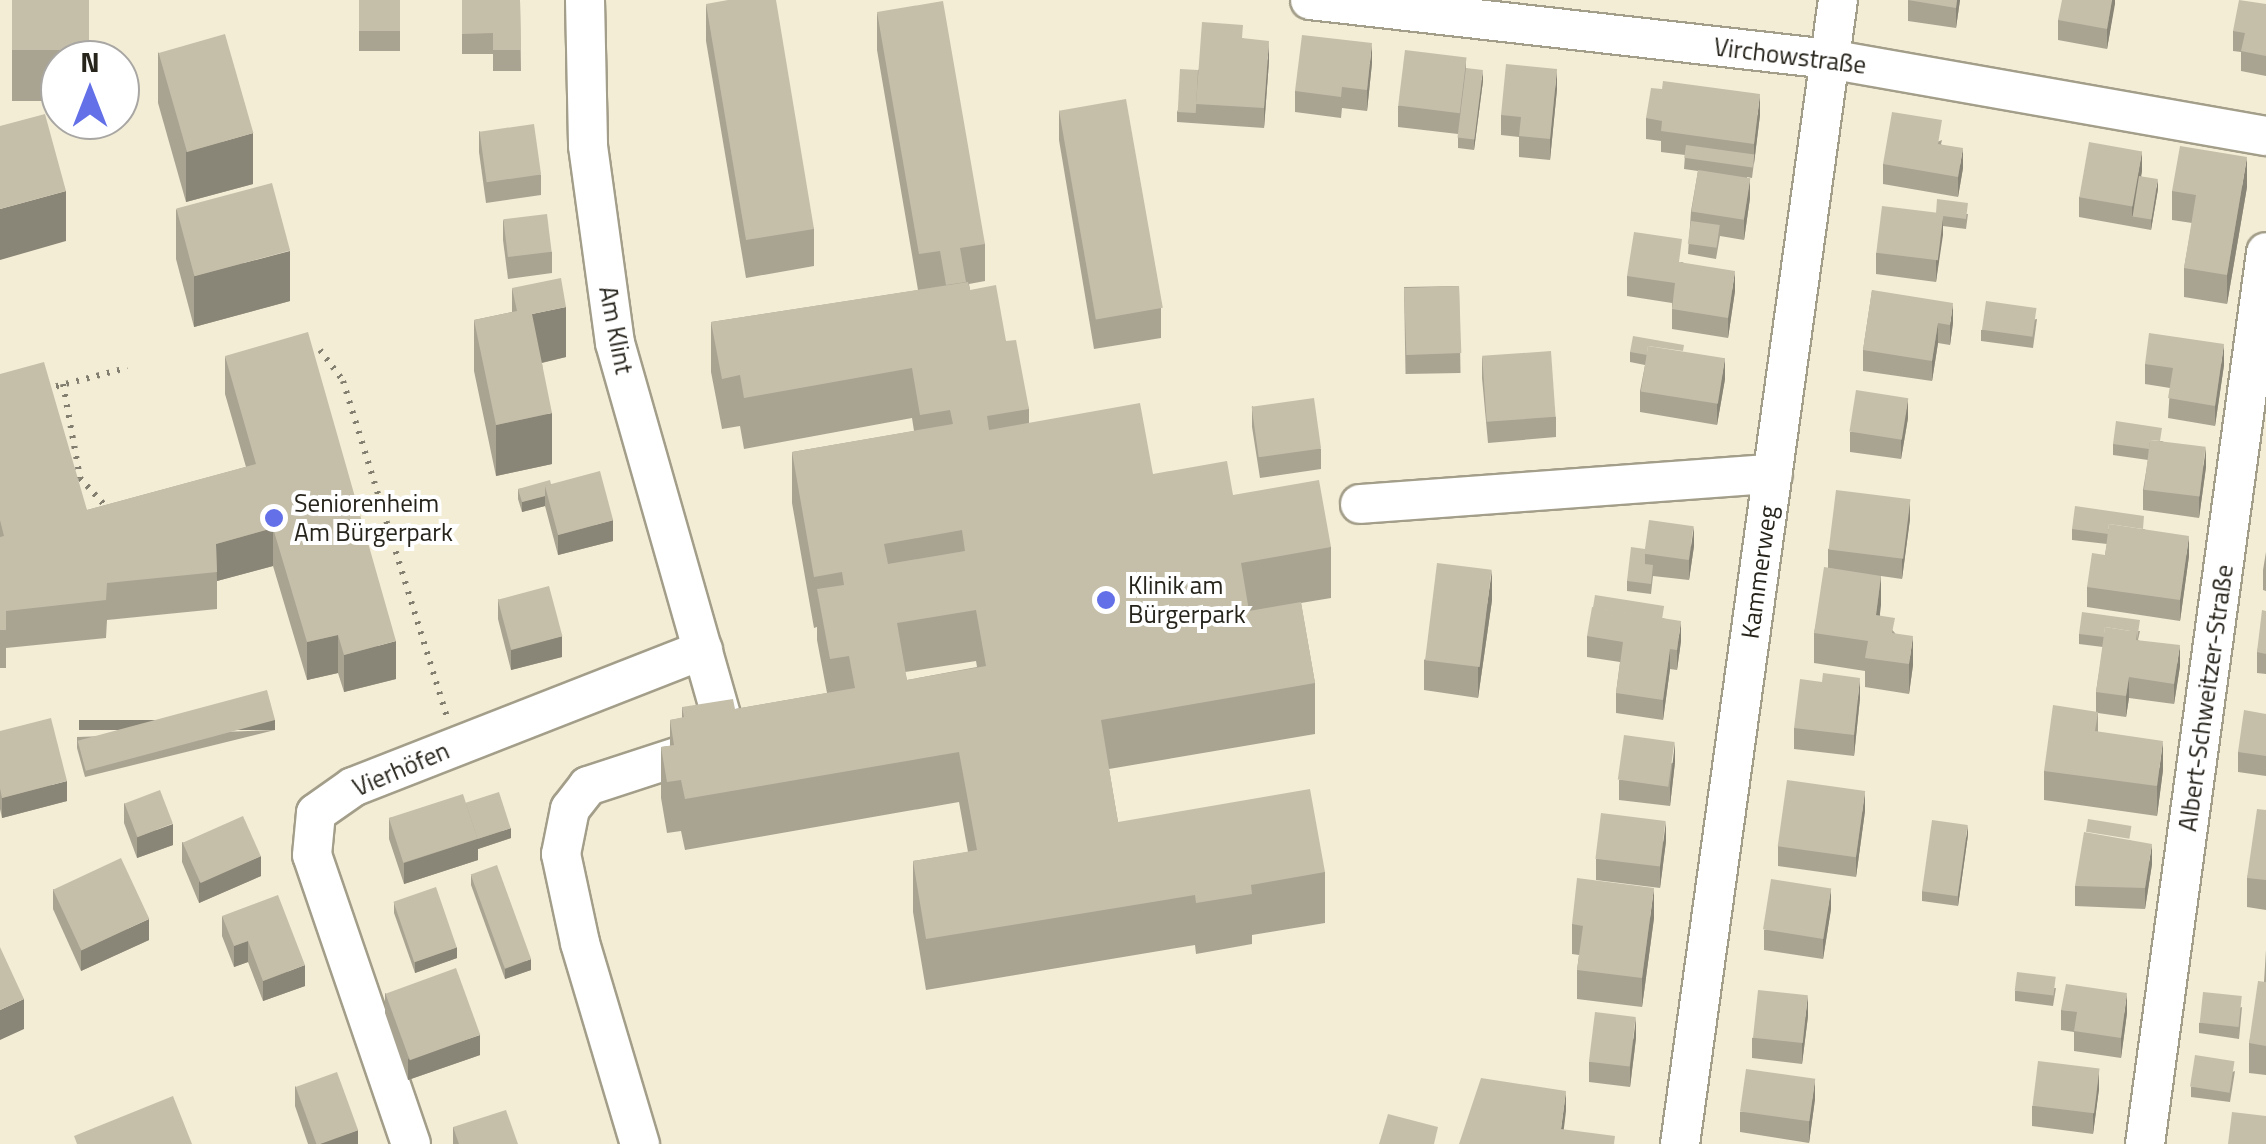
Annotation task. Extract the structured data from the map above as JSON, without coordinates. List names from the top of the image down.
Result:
{
  "streets": {
    "street": [
      "Virchowstraße",
      "Am Klint",
      "Kammerweg",
      "Albert-Schweitzer-Straße",
      "Vierhöfen"
    ]
  },
  "crossings": [
    ["Virchowstraße", "Kammerweg"],
    ["Am Klint", "Vierhöfen"]
  ],
  "places": ["Seniorenheim Am Bürgerpark", "Klinik am Bürgerpark"],
  "north": "top"
}
